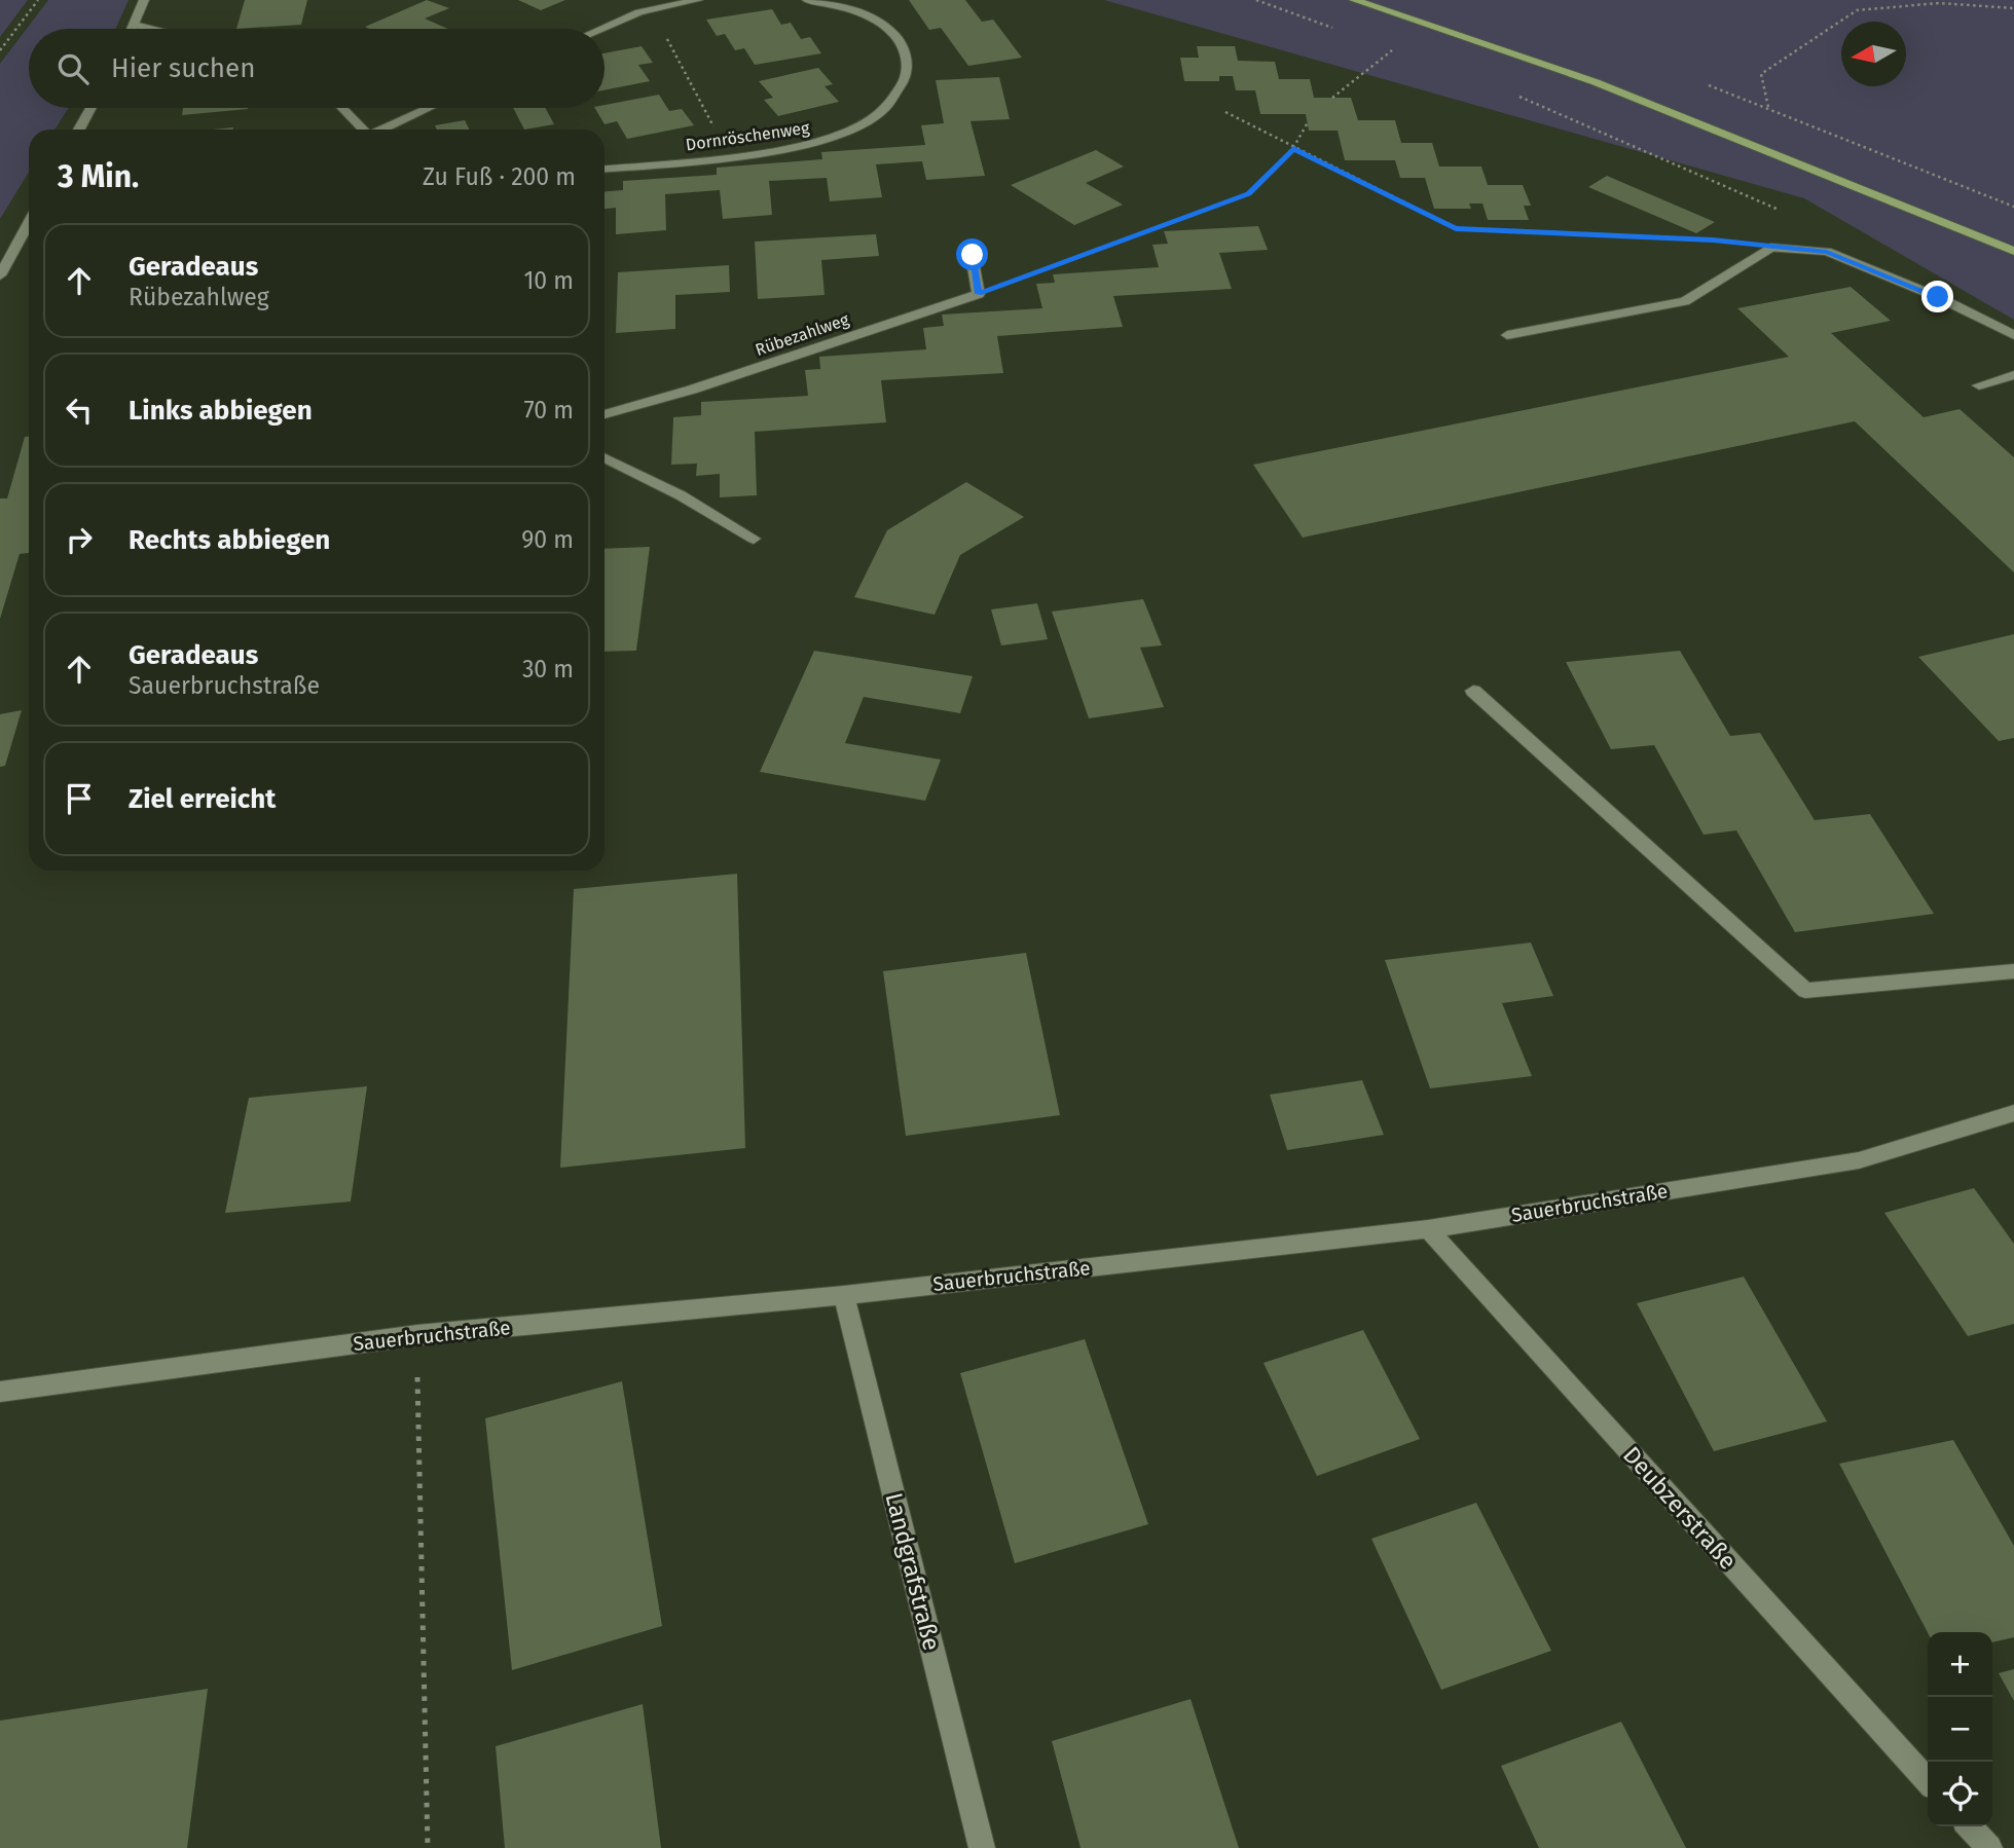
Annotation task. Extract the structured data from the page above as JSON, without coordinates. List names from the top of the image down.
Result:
{
  "streets": {
    "street": [
      "Dornröschenweg",
      "Rübezahlweg",
      "Sauerbruchstraße",
      "Deubzerstraße",
      "Landgrafstraße"
    ]
  },
  "crossings": [
    ["Sauerbruchstraße", "Deubzerstraße"],
    ["Sauerbruchstraße", "Landgrafstraße"]
  ],
  "north": "left",
  "page": {
    "search": "Hier suchen",
    "heading": ["3 Min.", "Zu Fuß · 200 m"],
    "list": [
      ["Geradeaus", "Rübezahlweg", "10 m"],
      ["Links abbiegen", "70 m"],
      ["Rechts abbiegen", "90 m"],
      ["Geradeaus", "Sauerbruchstraße", "30 m"],
      "Ziel erreicht"
    ],
    "map_buttons": ["+", "−"]
  }
}
